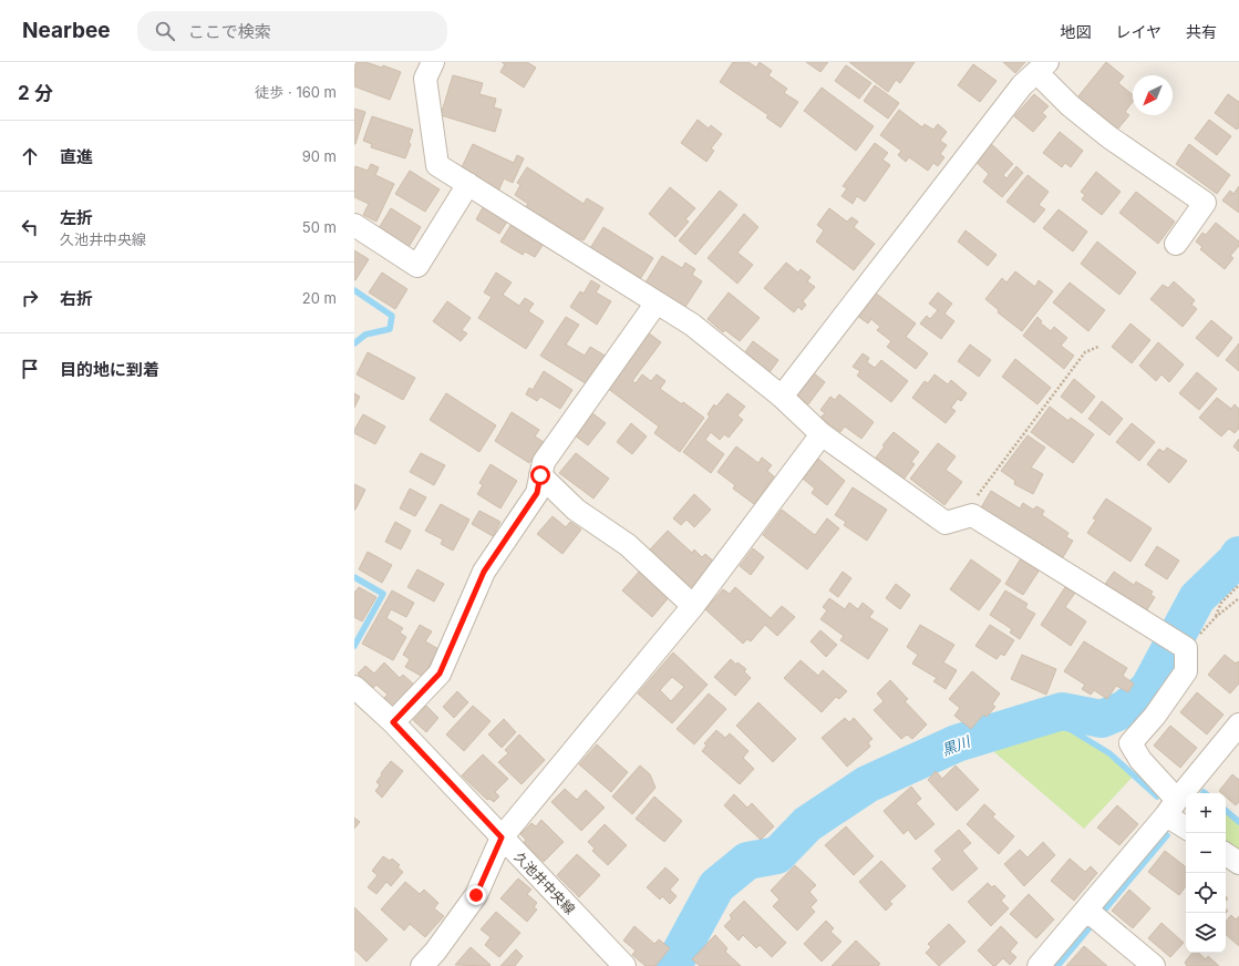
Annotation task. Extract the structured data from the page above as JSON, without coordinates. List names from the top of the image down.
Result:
{
  "streets": {
    "street": ["久池井中央線"]
  },
  "water": ["黒川"],
  "north": "bottom left",
  "page": {
    "header": "Nearbee",
    "search": "ここで検索",
    "nav": ["地図", "レイヤ", "共有"],
    "heading": ["2 分", "徒歩 · 160 m"],
    "list": [
      ["直進", "90 m"],
      ["左折", "久池井中央線", "50 m"],
      ["右折", "20 m"],
      "目的地に到着"
    ],
    "map_buttons": ["+", "−"]
  }
}
